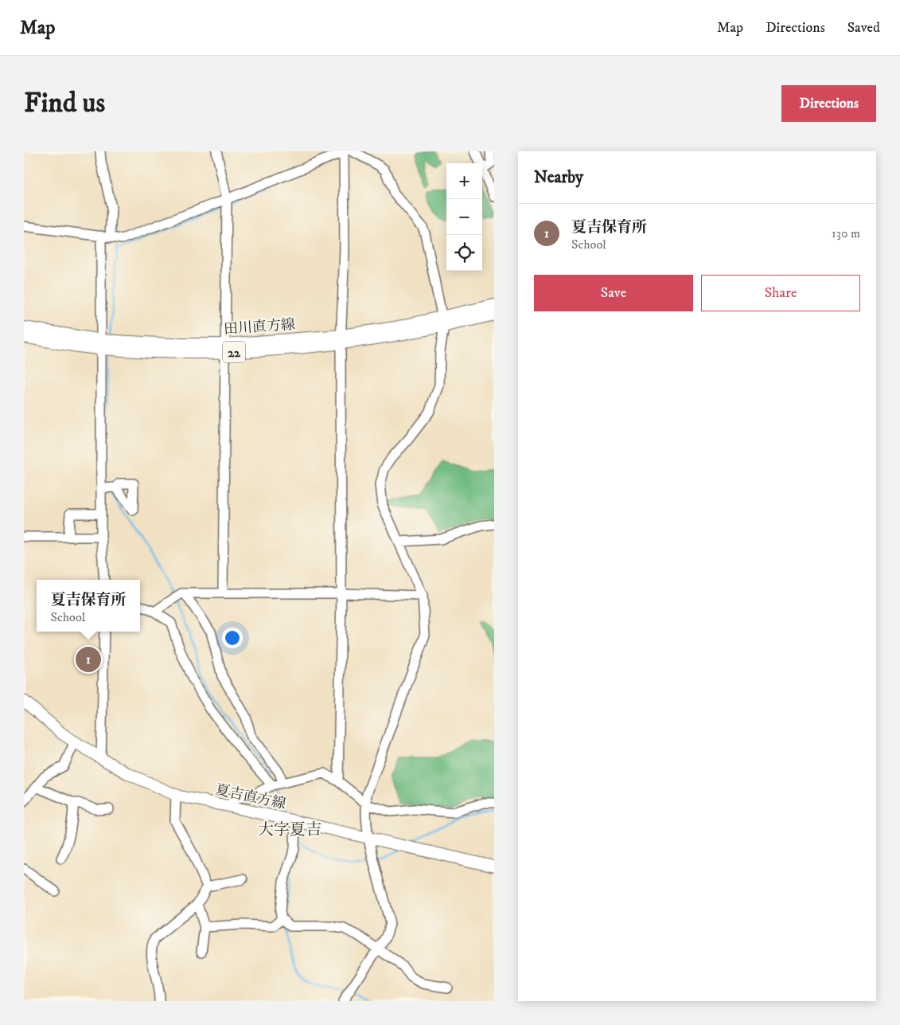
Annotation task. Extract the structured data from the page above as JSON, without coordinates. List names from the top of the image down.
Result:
{
  "streets": {
    "main road": ["田川直方線", "22", "夏吉直方線"]
  },
  "districts": ["大字夏吉"],
  "page": {
    "header": "Map",
    "nav": ["Map", "Directions", "Saved"],
    "buttons": [
      "Directions",
      ["Save", "Share"]
    ],
    "title": "Find us",
    "heading": "Nearby",
    "map_buttons": ["+", "−"],
    "list": [
      {
        "mark": "1",
        "name": "夏吉保育所",
        "note": "School",
        "value": "130 m"
      }
    ],
    "popup": ["夏吉保育所", "School"],
    "pins": "1"
  }
}
